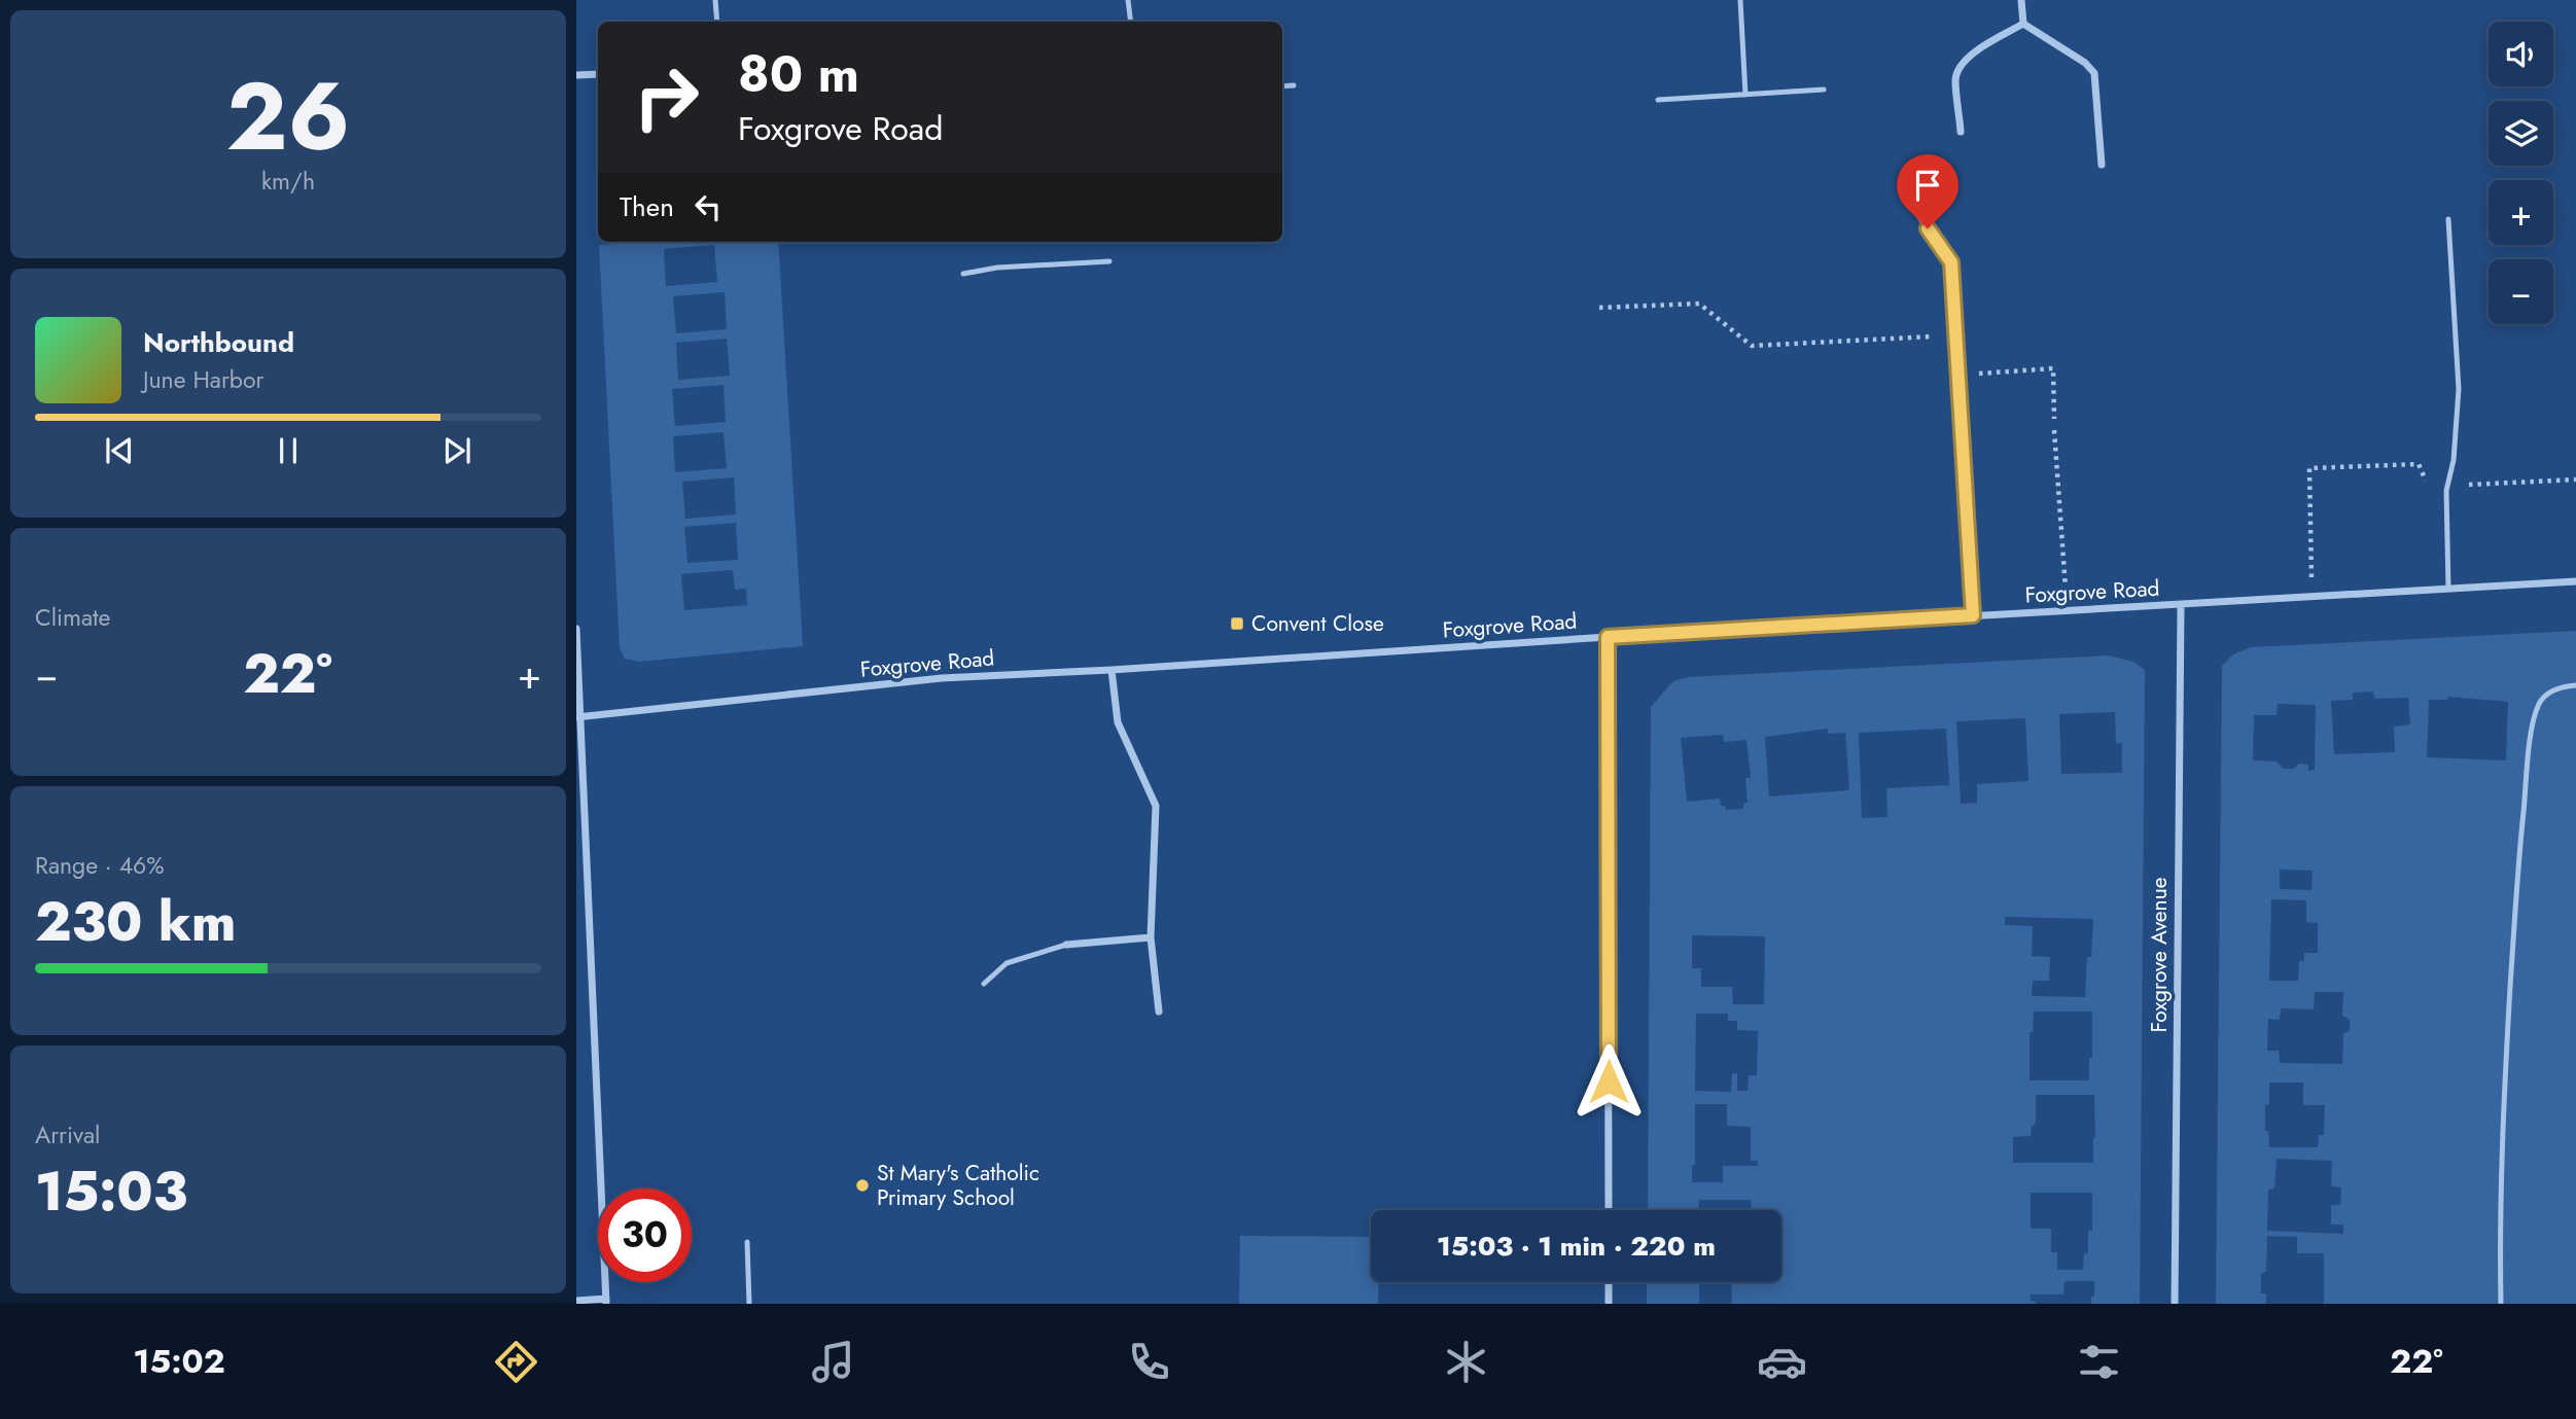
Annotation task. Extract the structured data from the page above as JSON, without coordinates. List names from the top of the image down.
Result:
{
  "streets": {
    "street": ["Foxgrove Road", "Foxgrove Avenue"]
  },
  "crossings": [
    ["Foxgrove Road", "Foxgrove Avenue"]
  ],
  "places": {
    "transit": ["Convent Close"],
    "other": ["St Mary's Catholic Primary School"]
  },
  "page": {
    "tile": [
      ["26", "km/h"],
      "Climate",
      ["Range · 46%", "230 km"],
      ["Arrival", "15:03"]
    ],
    "map_buttons": ["+", "−"],
    "turn": ["80 m", "Foxgrove Road"],
    "then": "Then",
    "song": ["Northbound", "June Harbor"],
    "heat": ["−", "22°", "+"],
    "limit": "30",
    "trip": "15:03 · 1 min · 220 m",
    "tabs": ["15:02", "22°"]
  }
}
